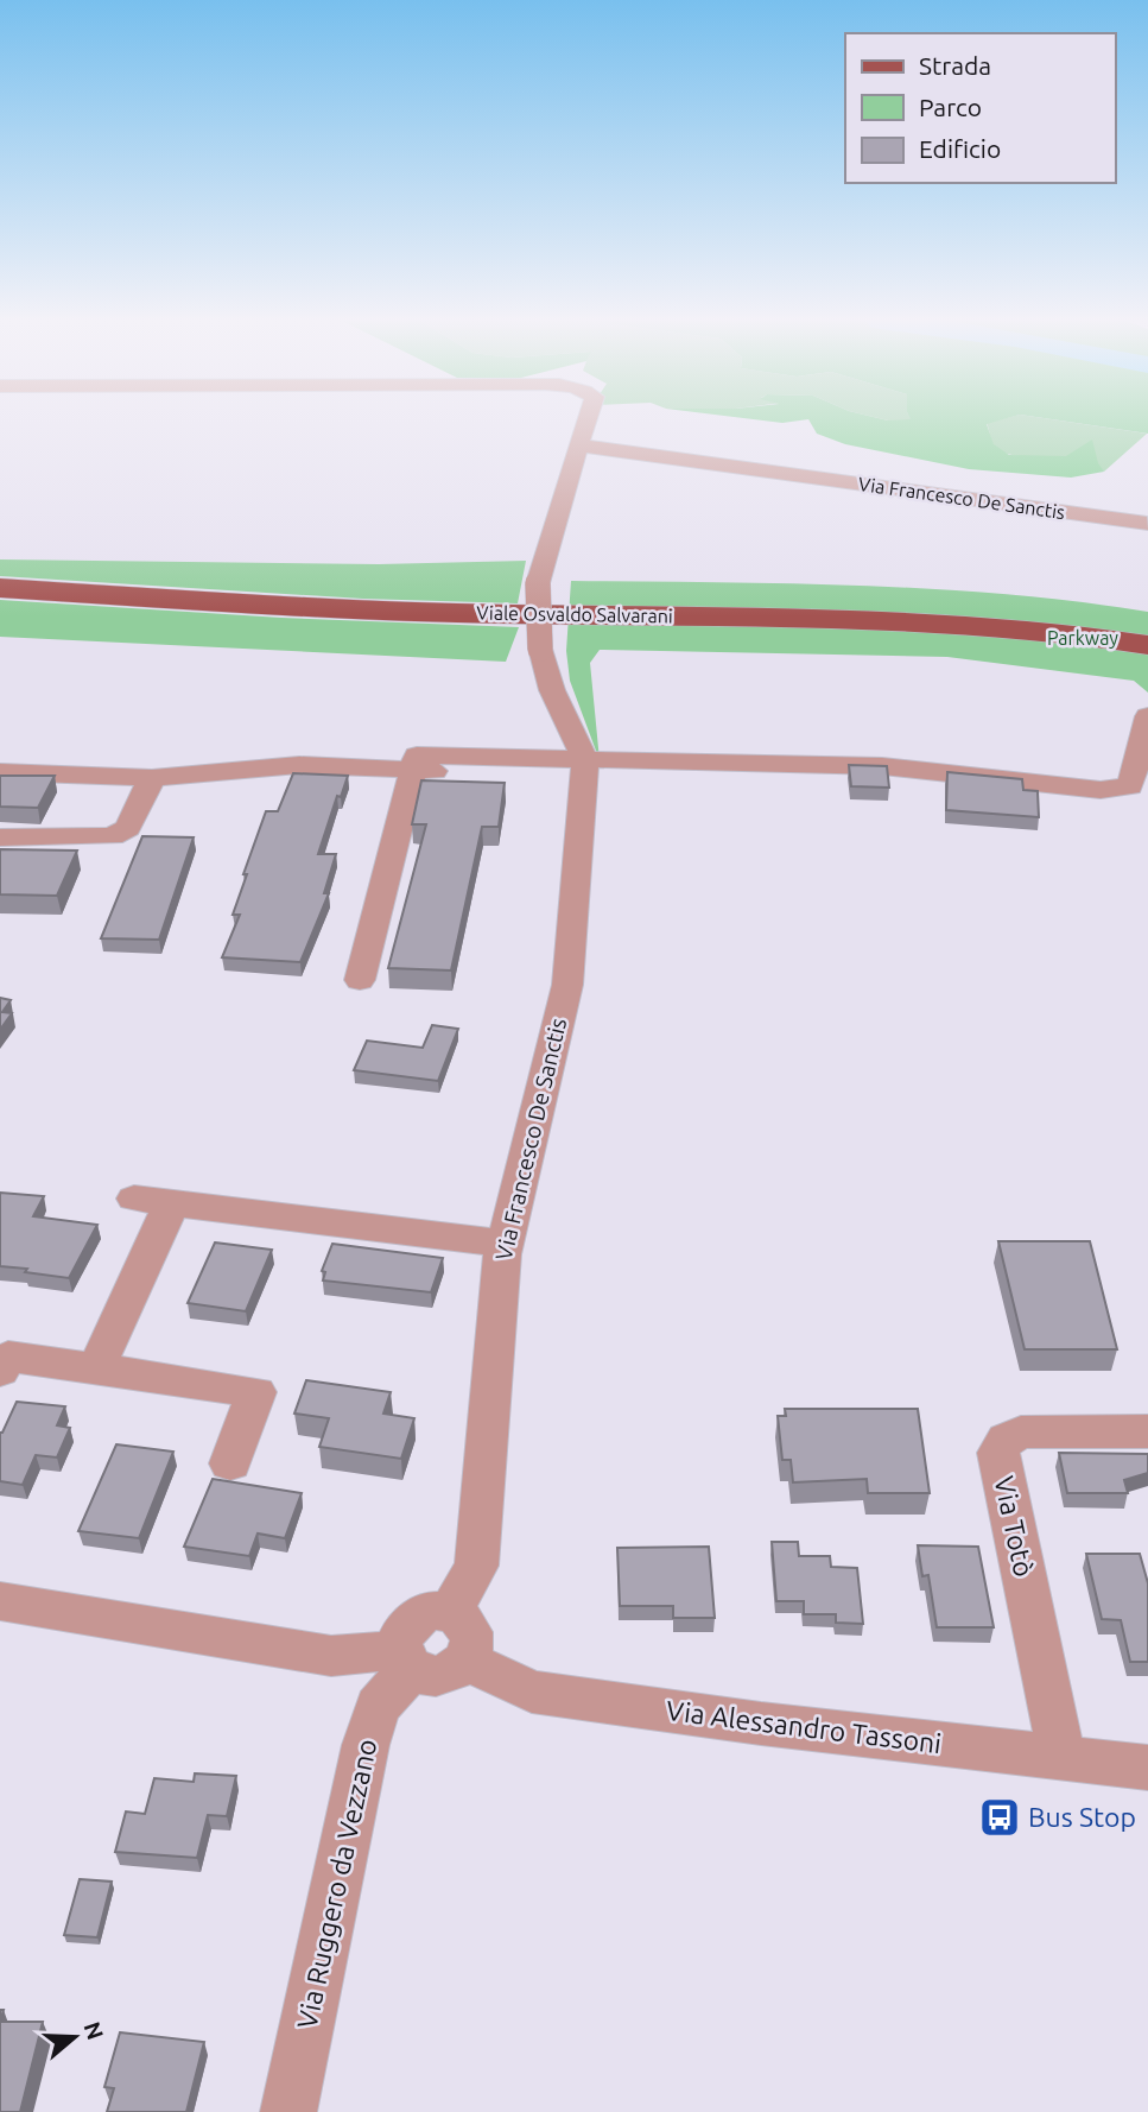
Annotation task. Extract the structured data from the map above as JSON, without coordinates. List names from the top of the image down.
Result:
{
  "streets": {
    "main road": ["Viale Osvaldo Salvarani"],
    "street": [
      "Via Francesco De Sanctis",
      "Via Totò",
      "Via Alessandro Tassoni",
      "Via Ruggero da Vezzano"
    ]
  },
  "crossings": [
    ["Via Francesco De Sanctis", "Via Alessandro Tassoni"],
    ["Via Francesco De Sanctis", "Via Ruggero da Vezzano"],
    ["Via Totò", "Via Alessandro Tassoni"],
    ["Via Alessandro Tassoni", "Via Ruggero da Vezzano"]
  ],
  "parks": ["Parkway"],
  "places": {
    "bus stop": ["Bus Stop"]
  },
  "legend": ["Strada", "Parco", "Edificio"],
  "north": "right"
}
